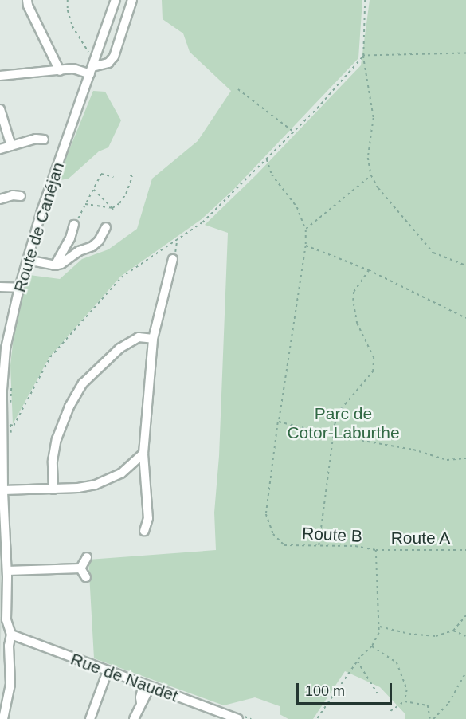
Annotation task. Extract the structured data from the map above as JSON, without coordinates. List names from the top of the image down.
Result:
{
  "streets": {
    "street": ["Route de Canéjan", "Rue de Naudet"],
    "path": ["Route B", "Route A"]
  },
  "crossings": [
    ["Route de Canéjan", "Rue de Naudet"],
    ["Route B", "Route A"]
  ],
  "parks": ["Parc de Cotor-Laburthe"],
  "scale_bar": "100 m"
}
